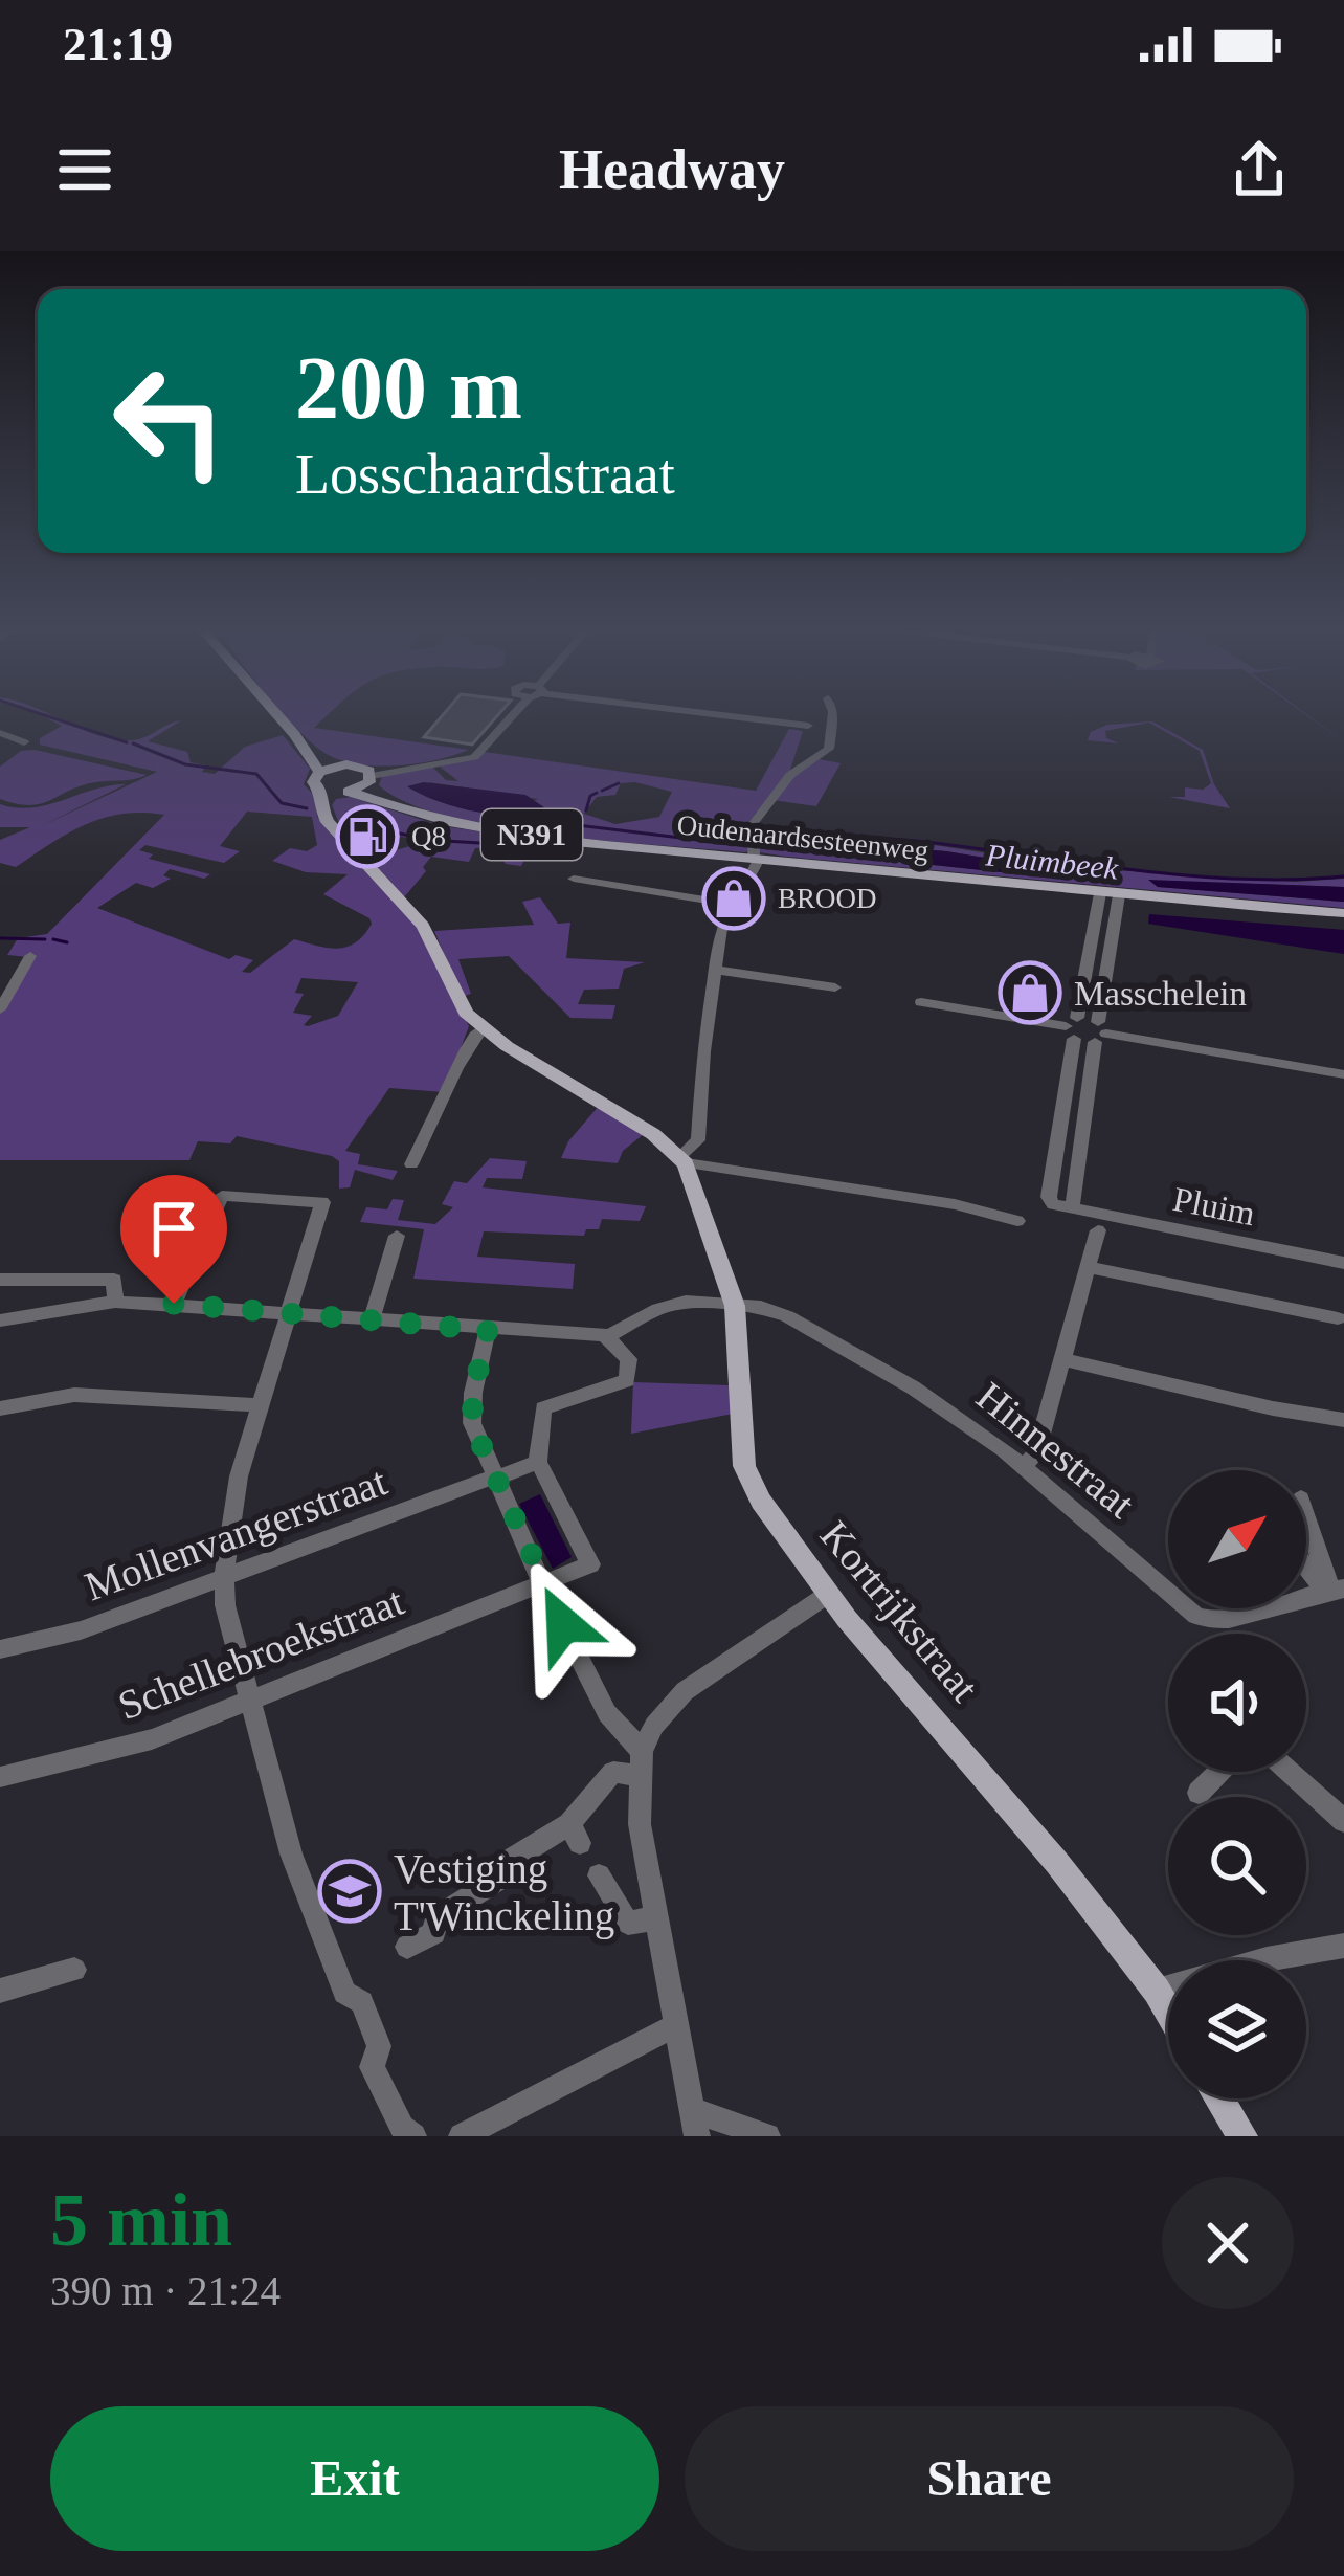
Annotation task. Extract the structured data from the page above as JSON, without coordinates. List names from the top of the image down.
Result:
{
  "streets": {
    "main road": ["N391", "Oudenaardsesteenweg", "Kortrijkstraat"],
    "street": [
      "Pluim",
      "Hinnestraat",
      "Mollenvangerstraat",
      "Schellebroekstraat"
    ]
  },
  "crossings": [
    ["Hinnestraat", "Kortrijkstraat"],
    ["Mollenvangerstraat", "Schellebroekstraat"]
  ],
  "water": ["Pluimbeek"],
  "places": {
    "fuel station": ["Q8"],
    "shop": ["BROOD", "Masschelein"],
    "school or university": ["Vestiging T'Winckeling"]
  },
  "north": "top right",
  "page": {
    "status": "21:19",
    "header": "Headway",
    "turn": ["200 m", "Losschaardstraat"],
    "heading": ["5 min", "390 m · 21:24"],
    "buttons": ["Exit", "Share"]
  }
}
